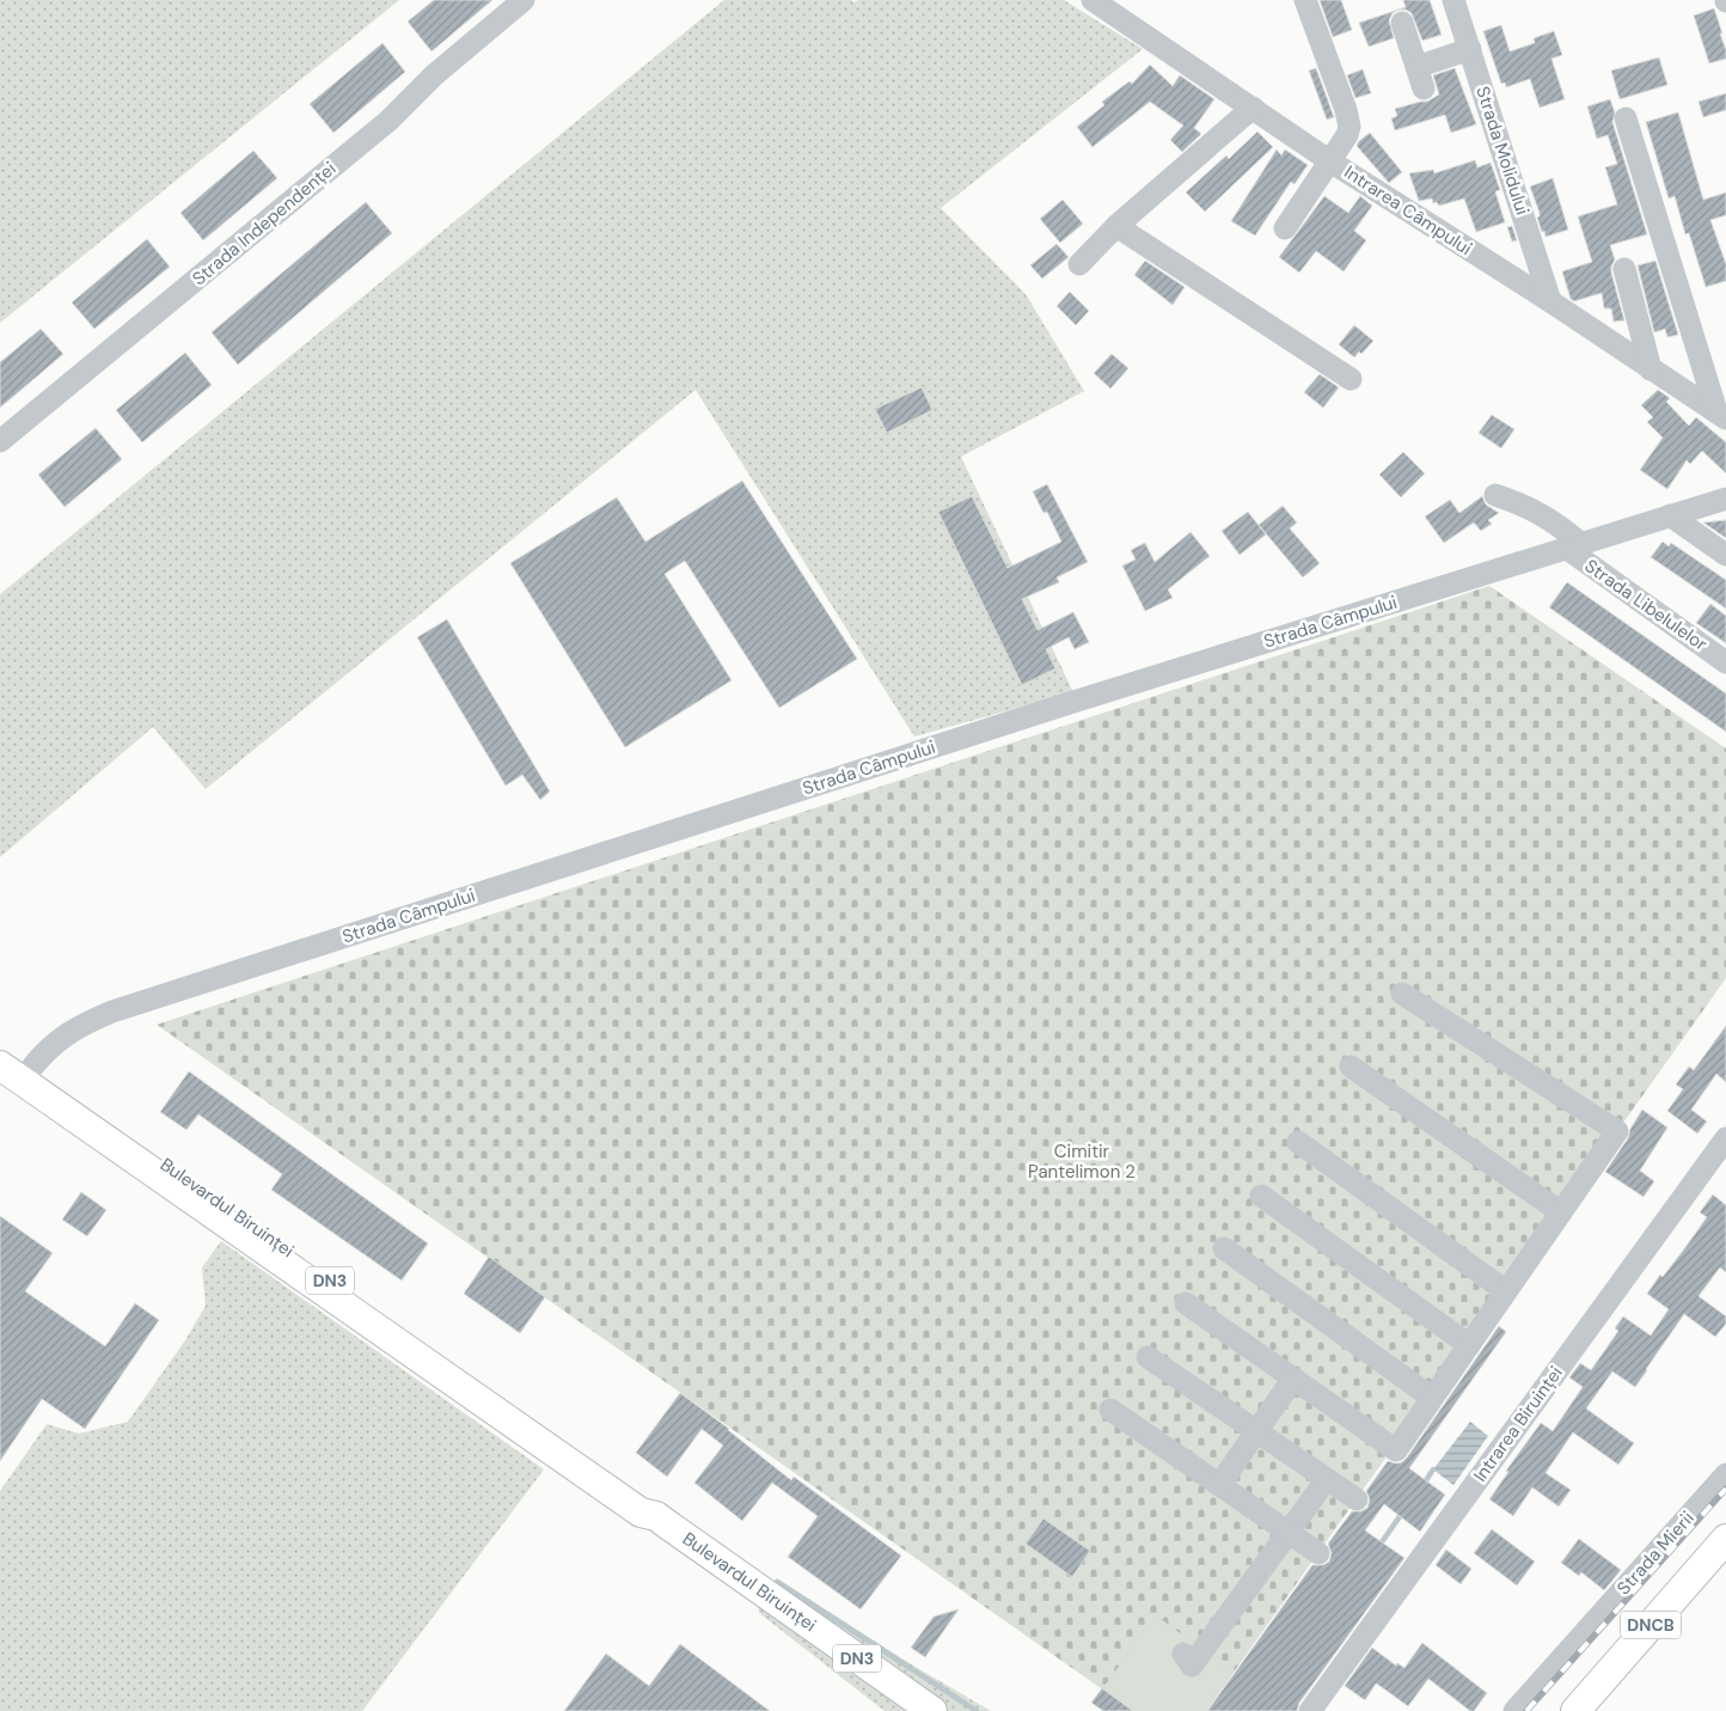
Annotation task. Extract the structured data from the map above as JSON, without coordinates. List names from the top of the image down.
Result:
{
  "streets": {
    "main road": ["Bulevardul Biruinței", "DN3", "DNCB"],
    "street": [
      "Strada Molidului",
      "Intrarea Câmpului",
      "Strada Independenței",
      "Strada Libelulelor",
      "Strada Câmpului",
      "Intrarea Biruinței",
      "Strada Mierii"
    ]
  },
  "crossings": [
    ["Strada Molidului", "Intrarea Câmpului"],
    ["Strada Libelulelor", "Strada Câmpului"],
    ["Strada Câmpului", "Bulevardul Biruinței"]
  ],
  "parks": ["Cimitir Pantelimon 2"]
}
